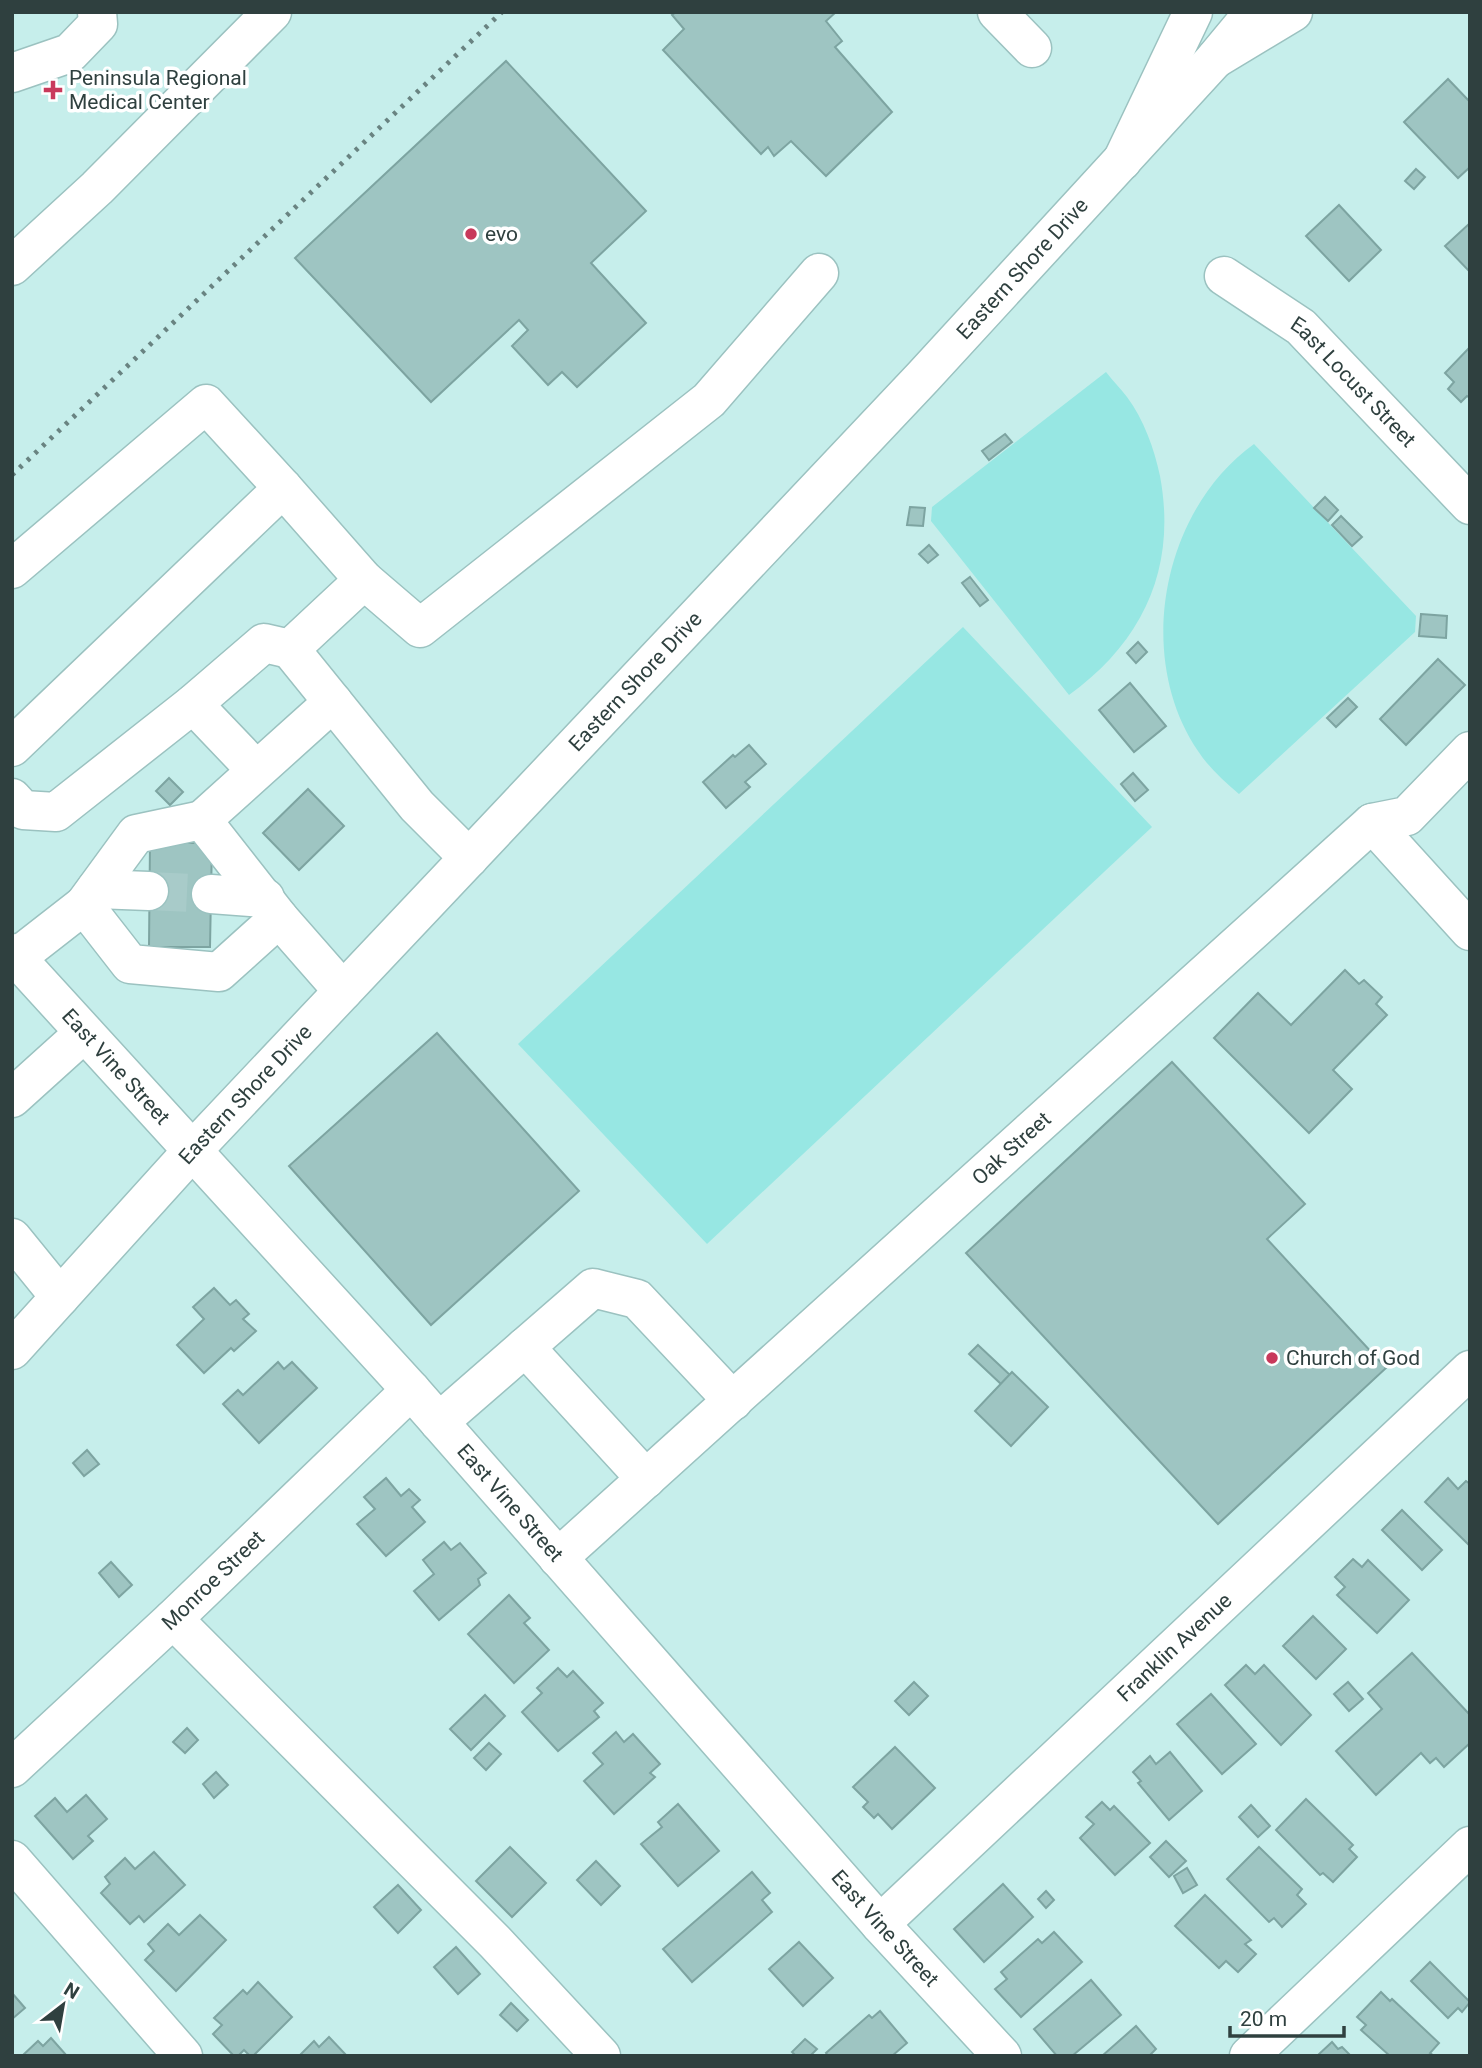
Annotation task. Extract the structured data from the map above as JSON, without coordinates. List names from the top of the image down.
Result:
{
  "streets": {
    "street": [
      "Eastern Shore Drive",
      "East Locust Street",
      "East Vine Street",
      "Oak Street",
      "Monroe Street",
      "Franklin Avenue"
    ]
  },
  "crossings": [
    ["Eastern Shore Drive", "East Vine Street"],
    ["East Vine Street", "Oak Street"],
    ["East Vine Street", "Monroe Street"],
    ["East Vine Street", "Franklin Avenue"]
  ],
  "places": {
    "health": ["Peninsula Regional Medical Center"],
    "other": ["evo", "Church of God"]
  },
  "scale_bar": "20 m",
  "north": "top right"
}
